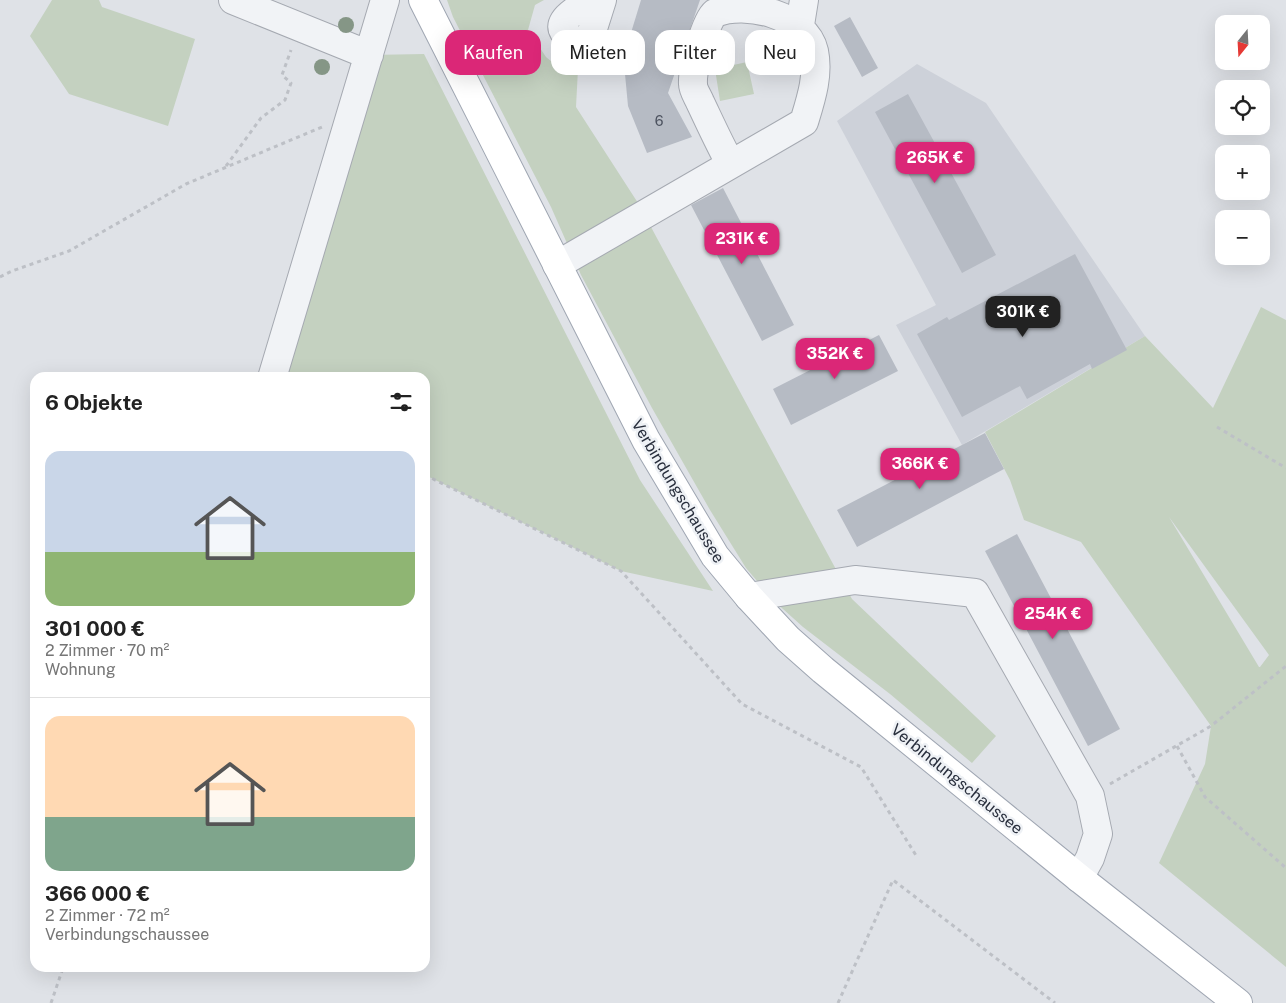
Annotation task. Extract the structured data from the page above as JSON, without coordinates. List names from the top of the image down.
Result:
{
  "streets": {
    "main road": ["Verbindungschaussee"]
  },
  "house_numbers": ["6"],
  "north": "bottom",
  "page": {
    "map_buttons": ["+", "−"],
    "chip": [
      "Kaufen",
      "Mieten",
      "Filter",
      "Neu"
    ],
    "price": [
      "265K €",
      "231K €",
      "301K €",
      "352K €",
      "366K €",
      "254K €"
    ],
    "heading": "6 Objekte",
    "list": [
      {
        "name": "301 000 €",
        "note": "2 Zimmer · 70 m² · Wohnung"
      },
      {
        "name": "366 000 €",
        "note": "2 Zimmer · 72 m² · Verbindungschaussee"
      }
    ]
  }
}
